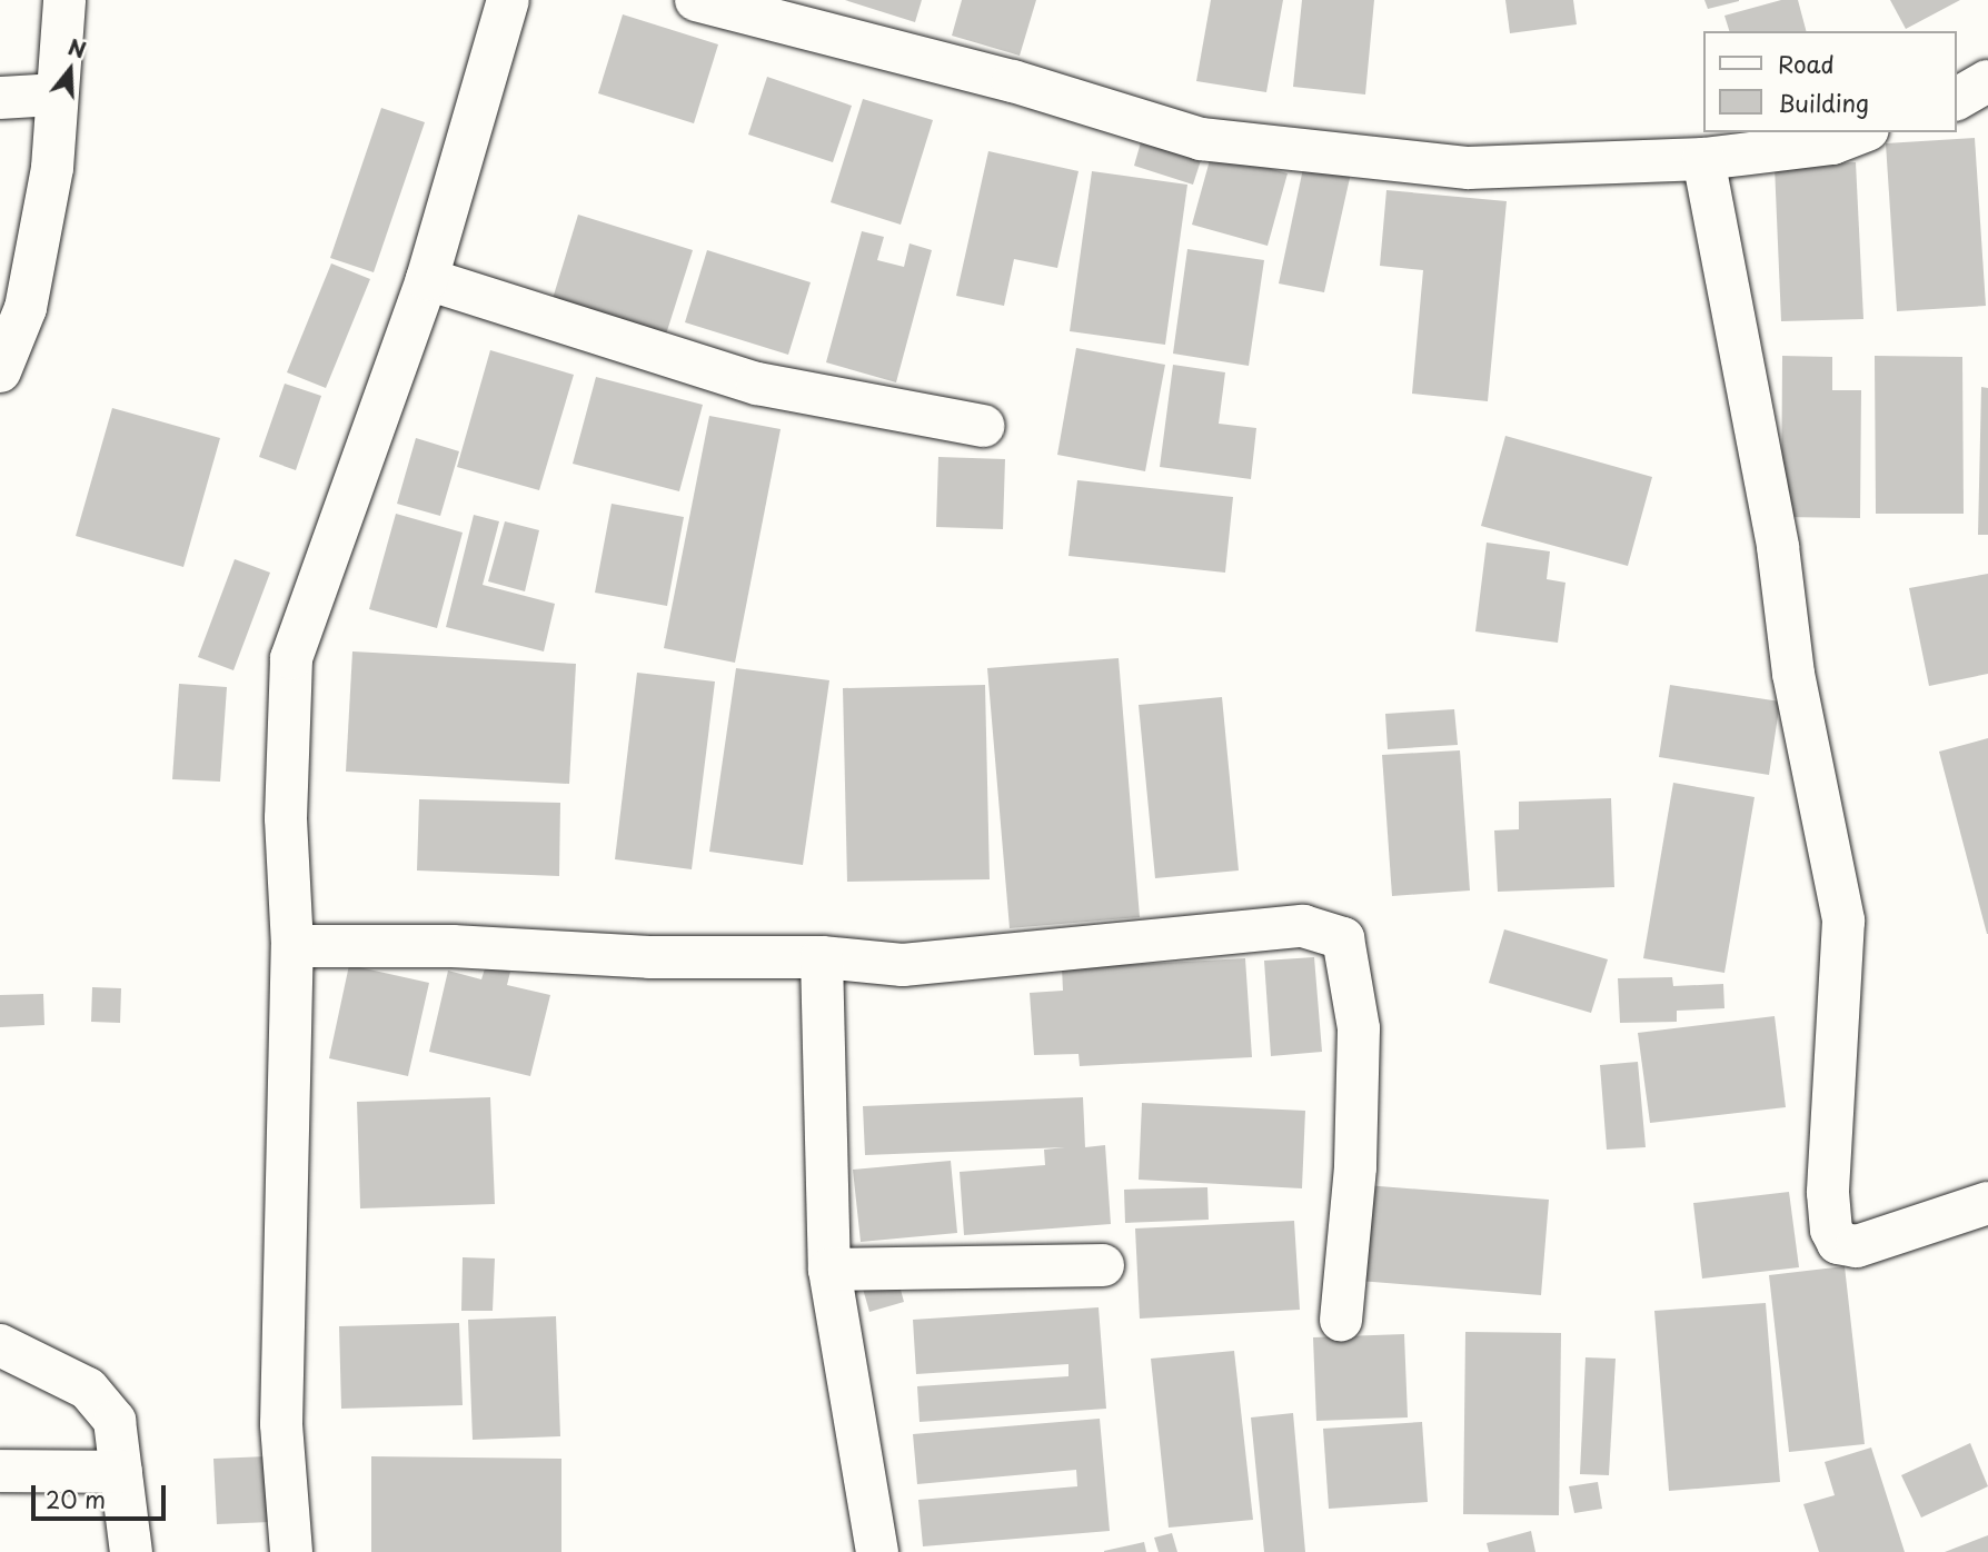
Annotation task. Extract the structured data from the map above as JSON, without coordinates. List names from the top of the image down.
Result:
{
  "legend": ["Road", "Building"],
  "scale_bar": "20 m",
  "north": "top"
}
